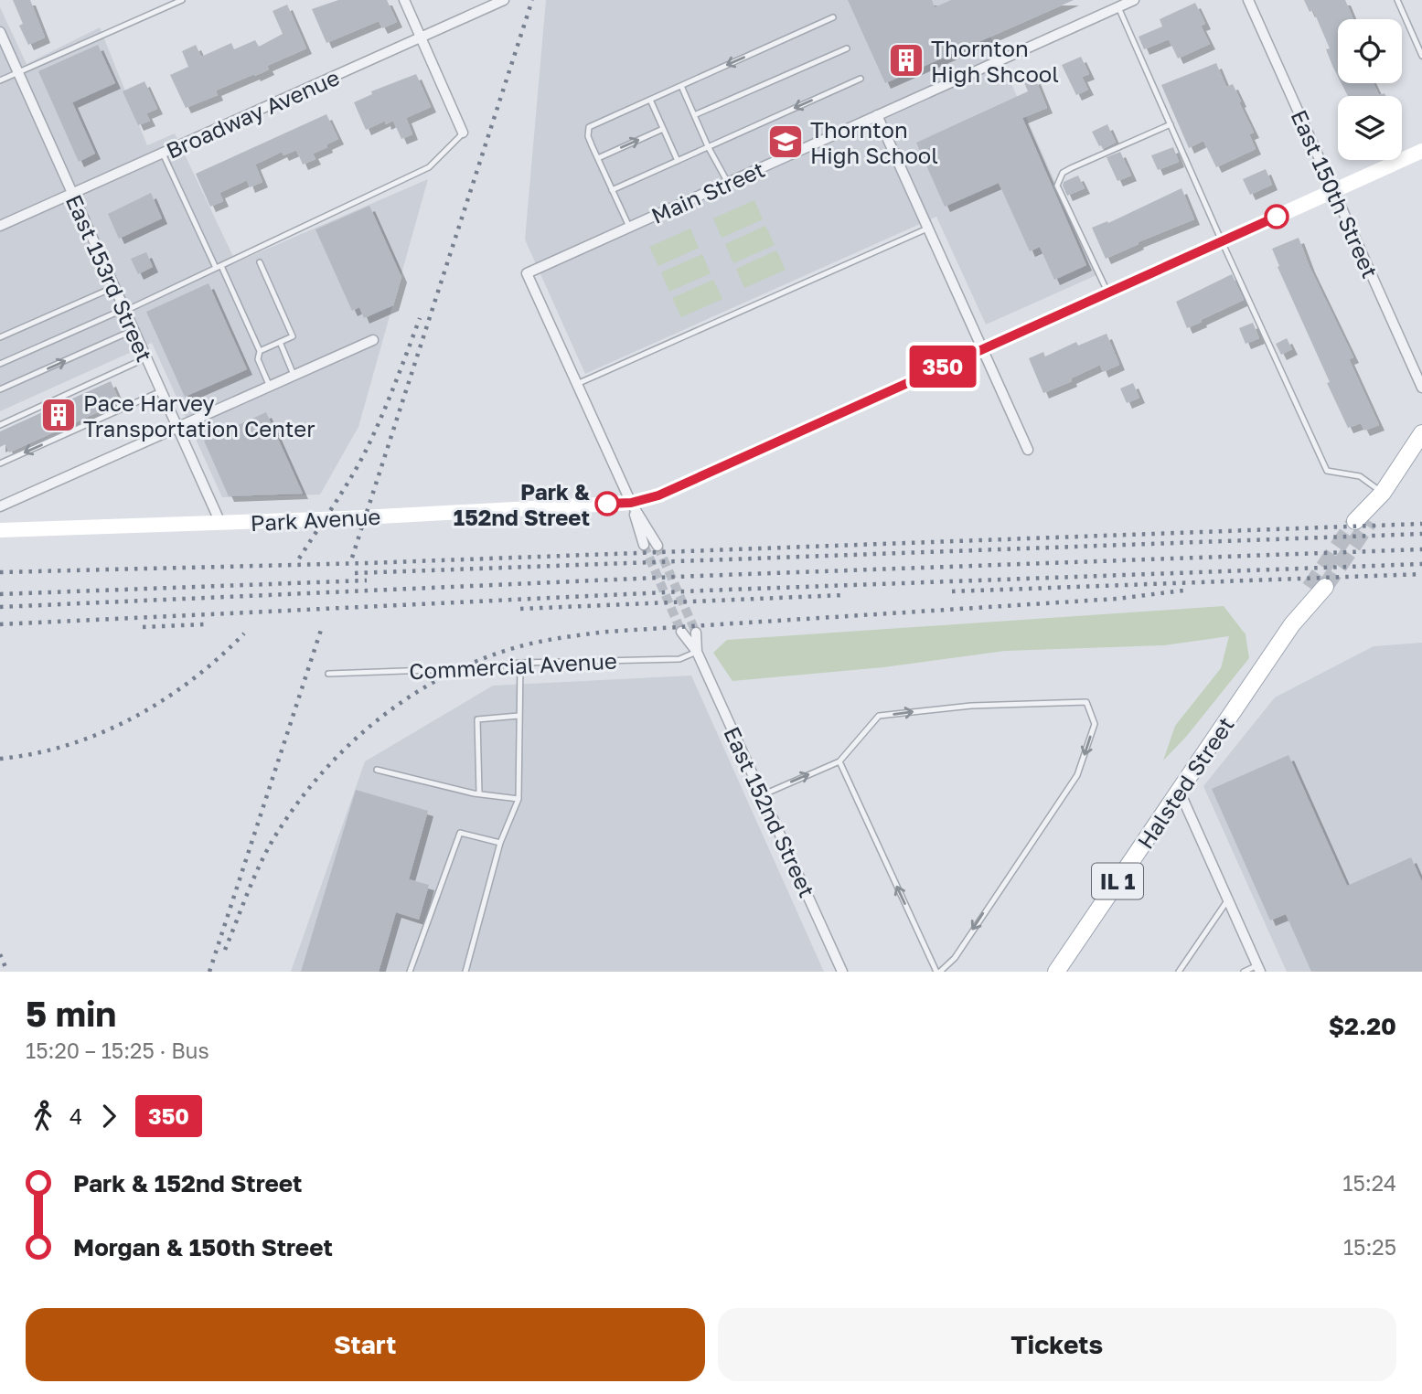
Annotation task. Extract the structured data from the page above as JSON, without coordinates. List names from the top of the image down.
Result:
{
  "streets": {
    "main road": ["Halsted Street", "IL 1"],
    "street": [
      "Broadway Avenue",
      "Main Street",
      "East 150th Street",
      "East 153rd Street",
      "Park Avenue",
      "East 152nd Street"
    ],
    "lane": ["Commercial Avenue"]
  },
  "crossings": [
    ["Broadway Avenue", "East 153rd Street"],
    ["East 150th Street", "Park Avenue"],
    ["East 153rd Street", "Park Avenue"],
    ["Commercial Avenue", "East 152nd Street"]
  ],
  "places": {
    "building": ["Thornton High Shcool", "Pace Harvey Transportation Center"],
    "school or university": ["Thornton High School"],
    "other": ["Park & 152nd Street"]
  },
  "lines": ["bus line 350"],
  "page": {
    "on_map": "350",
    "heading": ["5 min", "15:20 – 15:25 · Bus", "$2.20"],
    "legs": ["4", "350"],
    "list": [
      {
        "name": "Park & 152nd Street",
        "value": "15:24"
      },
      {
        "name": "Morgan & 150th Street",
        "value": "15:25"
      }
    ],
    "buttons": ["Start", "Tickets"]
  }
}
